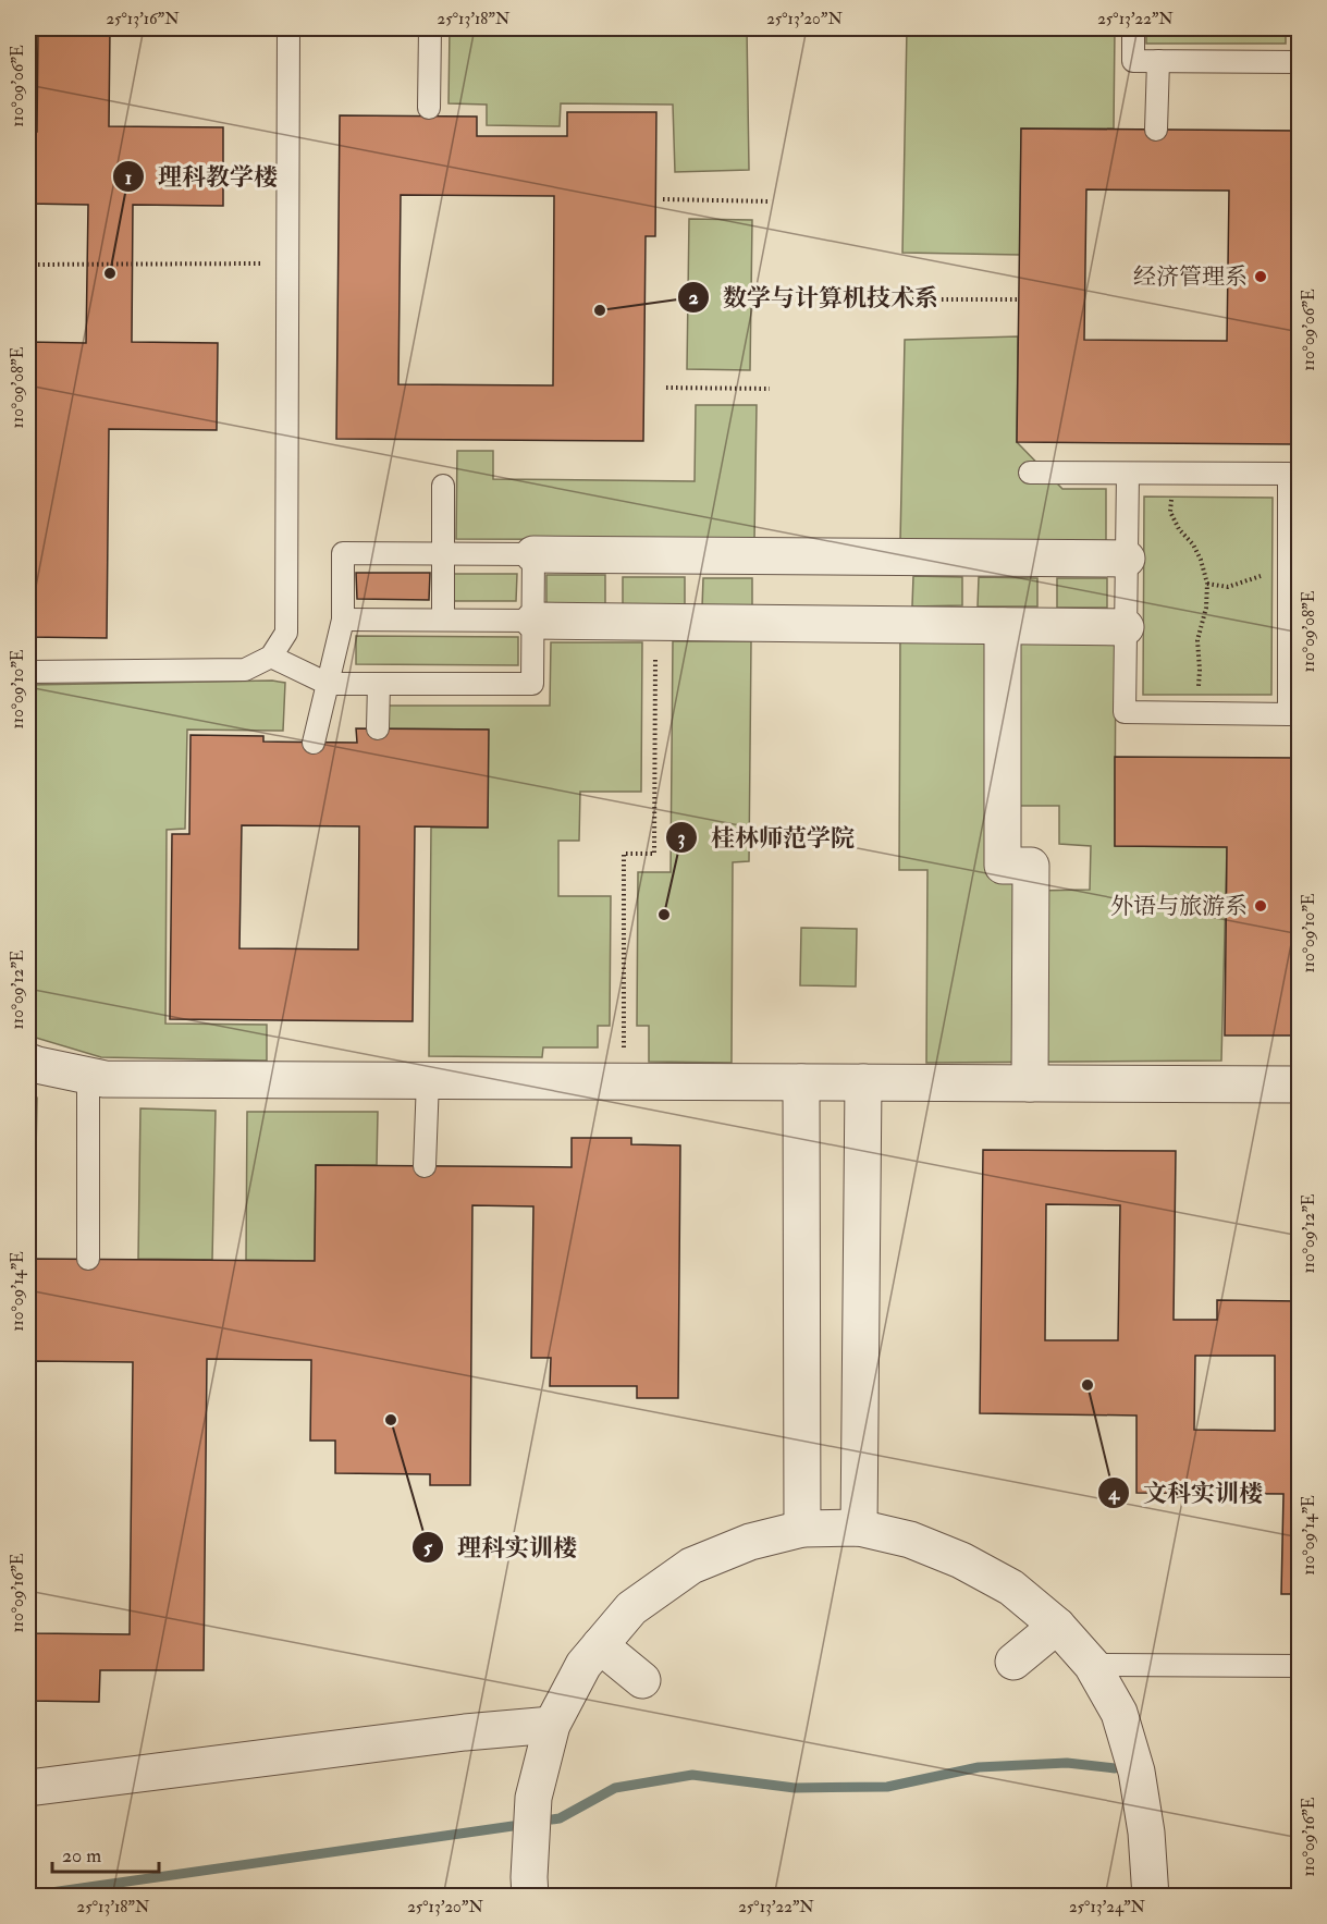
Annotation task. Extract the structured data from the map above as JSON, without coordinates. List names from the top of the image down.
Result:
{
  "places": [
    "理科教学楼",
    "经济管理系",
    "数学与计算机技术系",
    "外语与旅游系",
    "桂林师范学院",
    "文科实训楼",
    "理科实训楼"
  ],
  "scale_bar": "20 m",
  "coordinates": [
    "25°13'16\"N",
    "25°13'18\"N",
    "25°13'20\"N",
    "25°13'22\"N",
    "110°09'06\"E",
    "110°09'08\"E",
    "110°09'10\"E",
    "110°09'12\"E",
    "110°09'14\"E",
    "110°09'16\"E",
    "25°13'24\"N"
  ]
}
